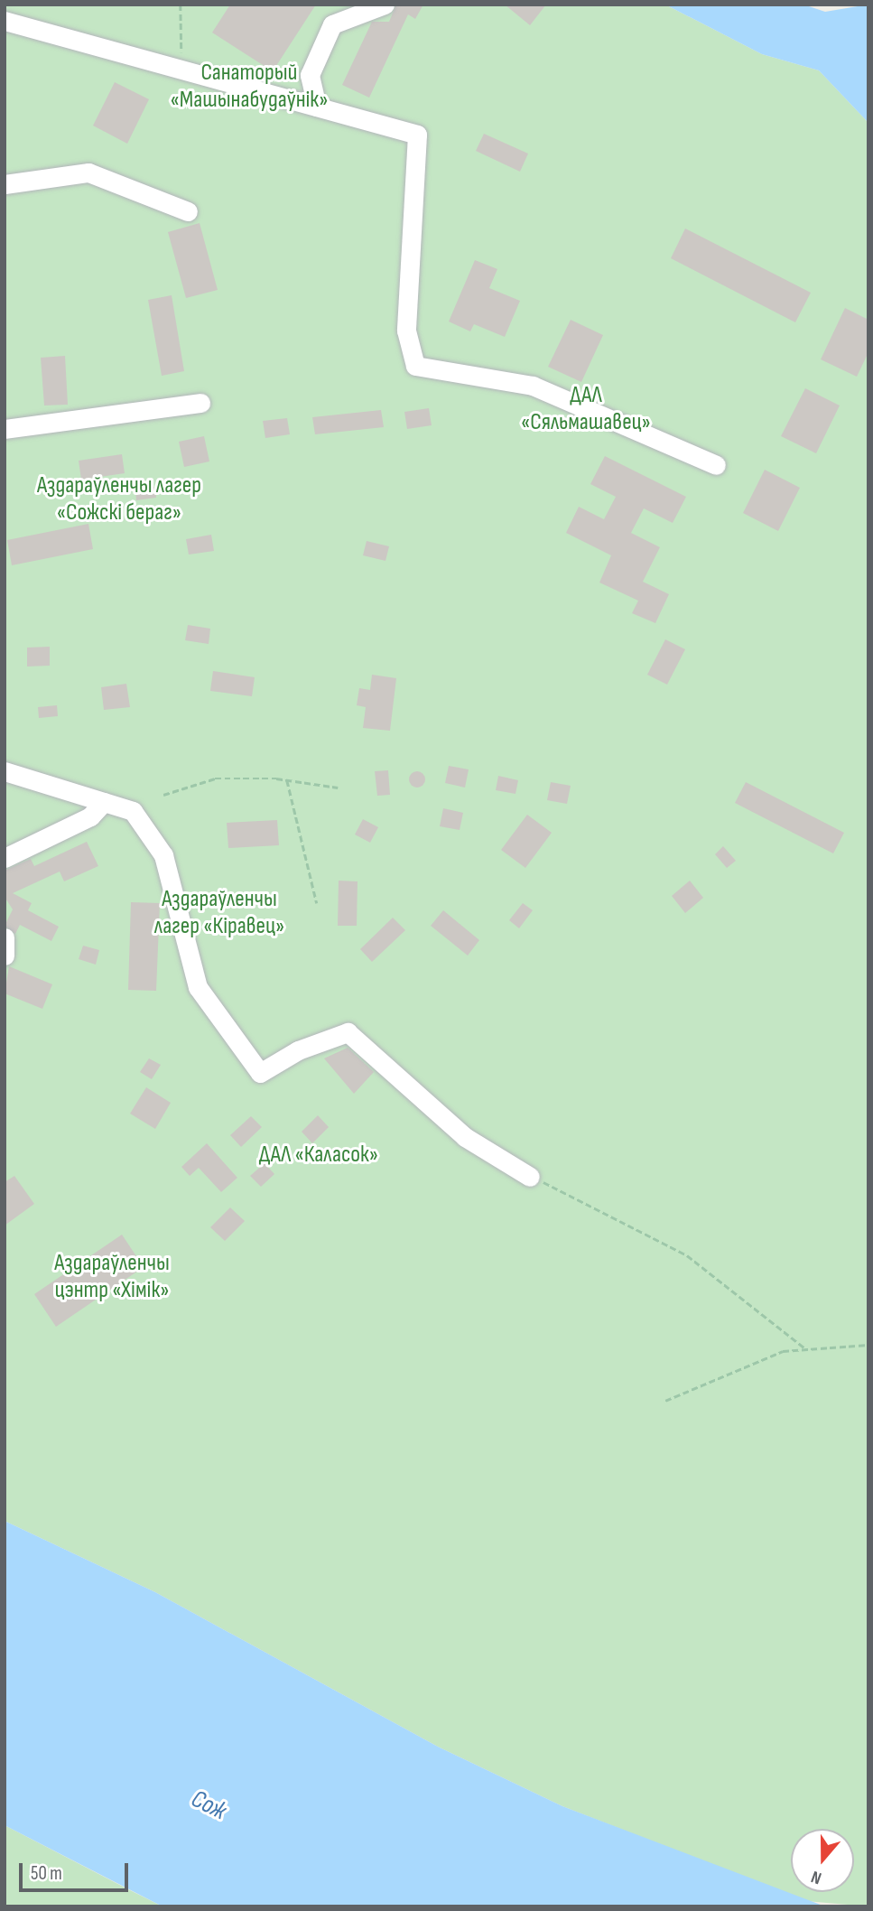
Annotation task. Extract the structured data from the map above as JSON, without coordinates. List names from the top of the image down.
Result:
{
  "water": ["Сож"],
  "parks": [
    "Санаторый «Машынабудаўнік»",
    "ДАЛ «Сяльмашавец»",
    "Аздараўленчы лагер «Сожскі бераг»",
    "Аздараўленчы лагер «Кіравец»",
    "ДАЛ «Каласок»",
    "Аздараўленчы цэнтр «Хімік»"
  ],
  "scale_bar": "50 m",
  "north": "bottom"
}
